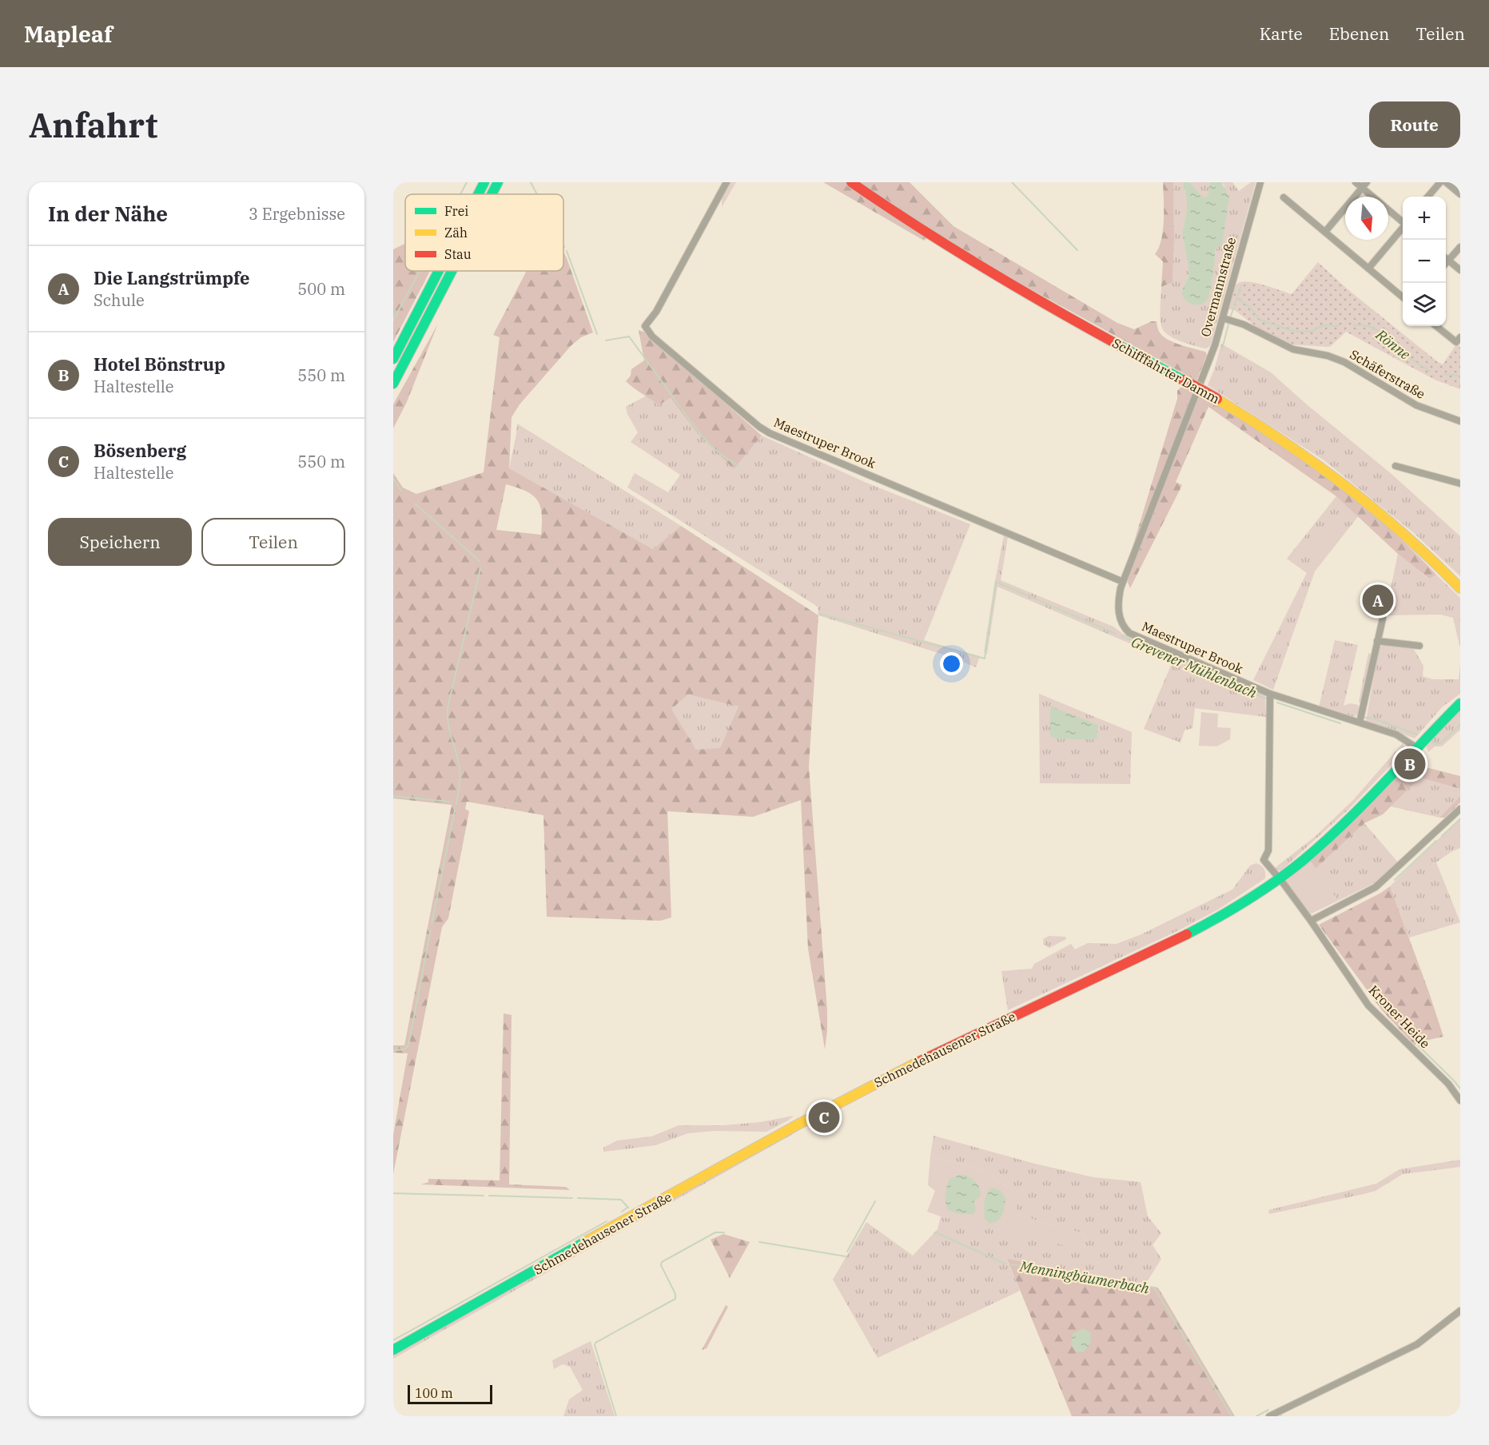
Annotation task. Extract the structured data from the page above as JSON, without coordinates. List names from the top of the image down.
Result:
{
  "streets": {
    "main road": ["Schifffahrter Damm", "Schmedehausener Straße"],
    "street": [
      "Overmannstraße",
      "Schäferstraße",
      "Maestruper Brook",
      "Kroner Heide"
    ]
  },
  "crossings": [
    ["Overmannstraße", "Schäferstraße"],
    ["Overmannstraße", "Maestruper Brook"],
    ["Maestruper Brook", "Schmedehausener Straße"],
    ["Kroner Heide", "Schmedehausener Straße"]
  ],
  "water": ["Rönne", "Grevener Mühlenbach", "Menningbäumerbach"],
  "legend": ["Frei", "Zäh", "Stau"],
  "scale_bar": "100 m",
  "north": "bottom",
  "page": {
    "header": "Mapleaf",
    "nav": ["Karte", "Ebenen", "Teilen"],
    "buttons": [
      "Route",
      ["Speichern", "Teilen"]
    ],
    "title": "Anfahrt",
    "heading": ["In der Nähe", "3 Ergebnisse"],
    "map_buttons": ["+", "−"],
    "list": [
      {
        "mark": "A",
        "name": "Die Langstrümpfe",
        "note": "Schule",
        "value": "500 m"
      },
      {
        "mark": "B",
        "name": "Hotel Bönstrup",
        "note": "Haltestelle",
        "value": "550 m"
      },
      {
        "mark": "C",
        "name": "Bösenberg",
        "note": "Haltestelle",
        "value": "550 m"
      }
    ],
    "pins": ["A", "B", "C"],
    "scale": "100 m"
  }
}
